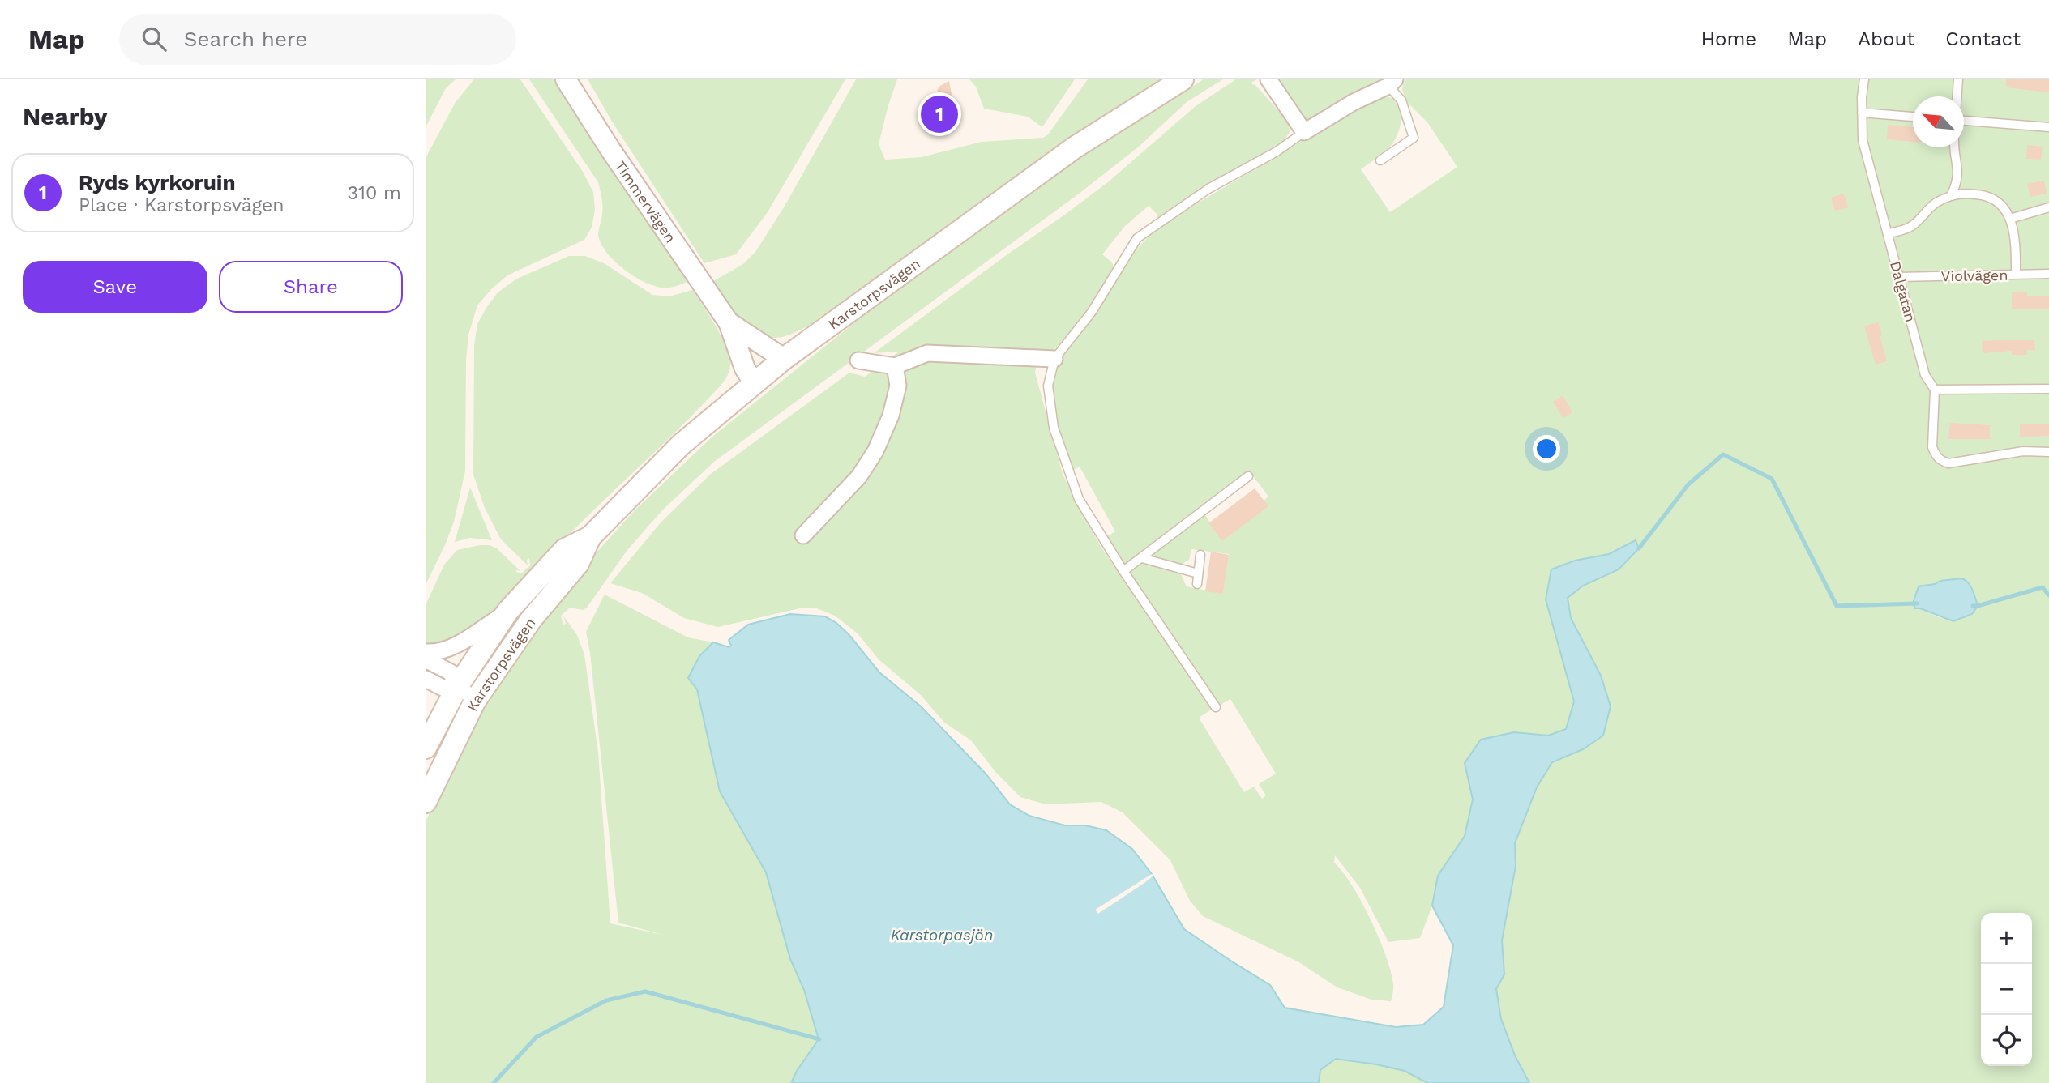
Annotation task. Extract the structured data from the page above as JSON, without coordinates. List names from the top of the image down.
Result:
{
  "streets": {
    "main road": ["Karstorpsvägen"],
    "street": ["Timmervägen"],
    "lane": ["Violvägen", "Dalgatan"]
  },
  "crossings": [
    ["Timmervägen", "Karstorpsvägen"],
    ["Violvägen", "Dalgatan"]
  ],
  "water": ["Karstorpasjön"],
  "north": "top left",
  "page": {
    "header": "Map",
    "search": "Search here",
    "nav": [
      "Home",
      "Map",
      "About",
      "Contact"
    ],
    "heading": "Nearby",
    "pins": "1",
    "list": [
      {
        "mark": "1",
        "name": "Ryds kyrkoruin",
        "note": "Place · Karstorpsvägen",
        "value": "310 m"
      }
    ],
    "buttons": ["Save", "Share"],
    "map_buttons": ["+", "−"]
  }
}
